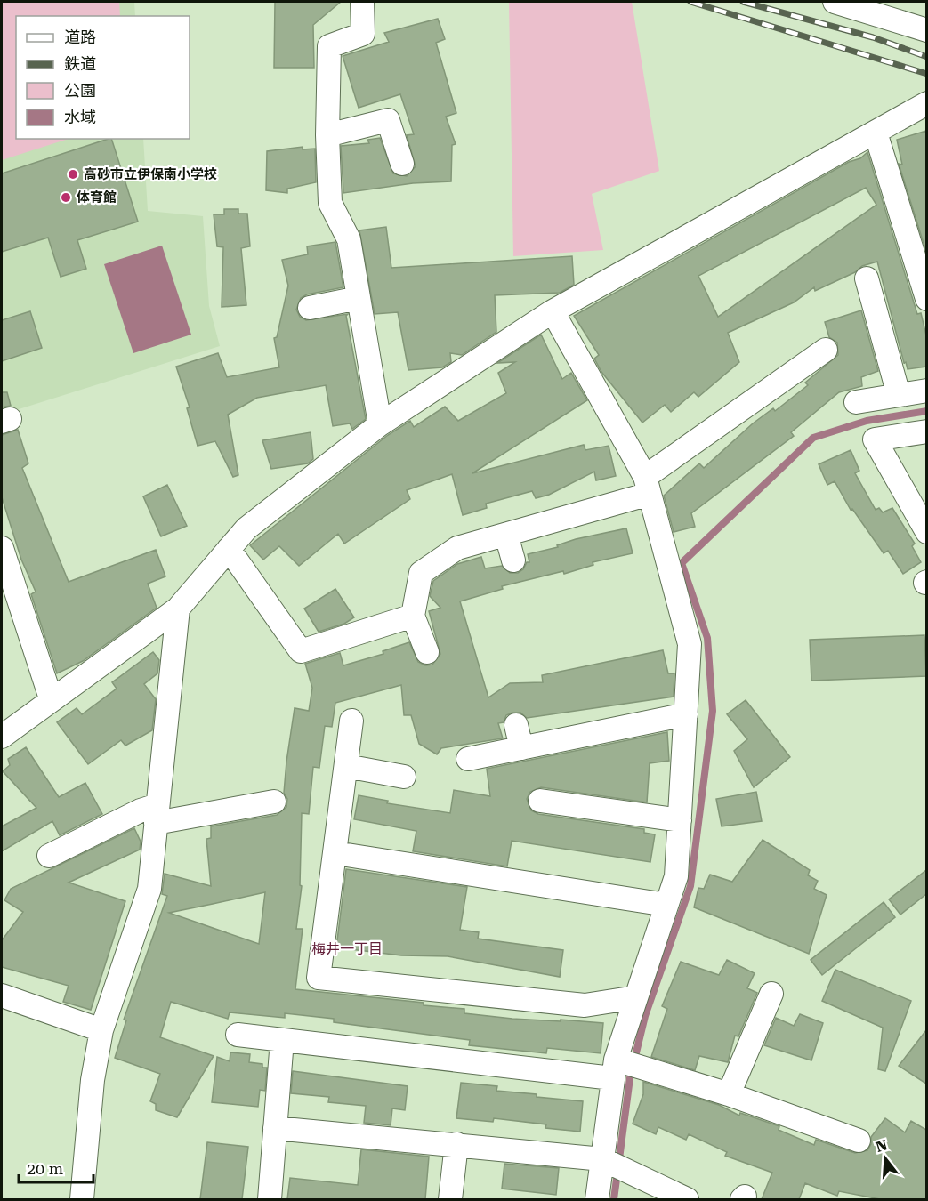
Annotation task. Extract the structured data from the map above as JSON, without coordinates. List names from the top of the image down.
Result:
{
  "districts": ["梅井一丁目"],
  "places": ["高砂市立伊保南小学校", "体育館"],
  "legend": [
    "道路",
    "鉄道",
    "公園",
    "水域"
  ],
  "scale_bar": "20 m",
  "north": "top"
}
